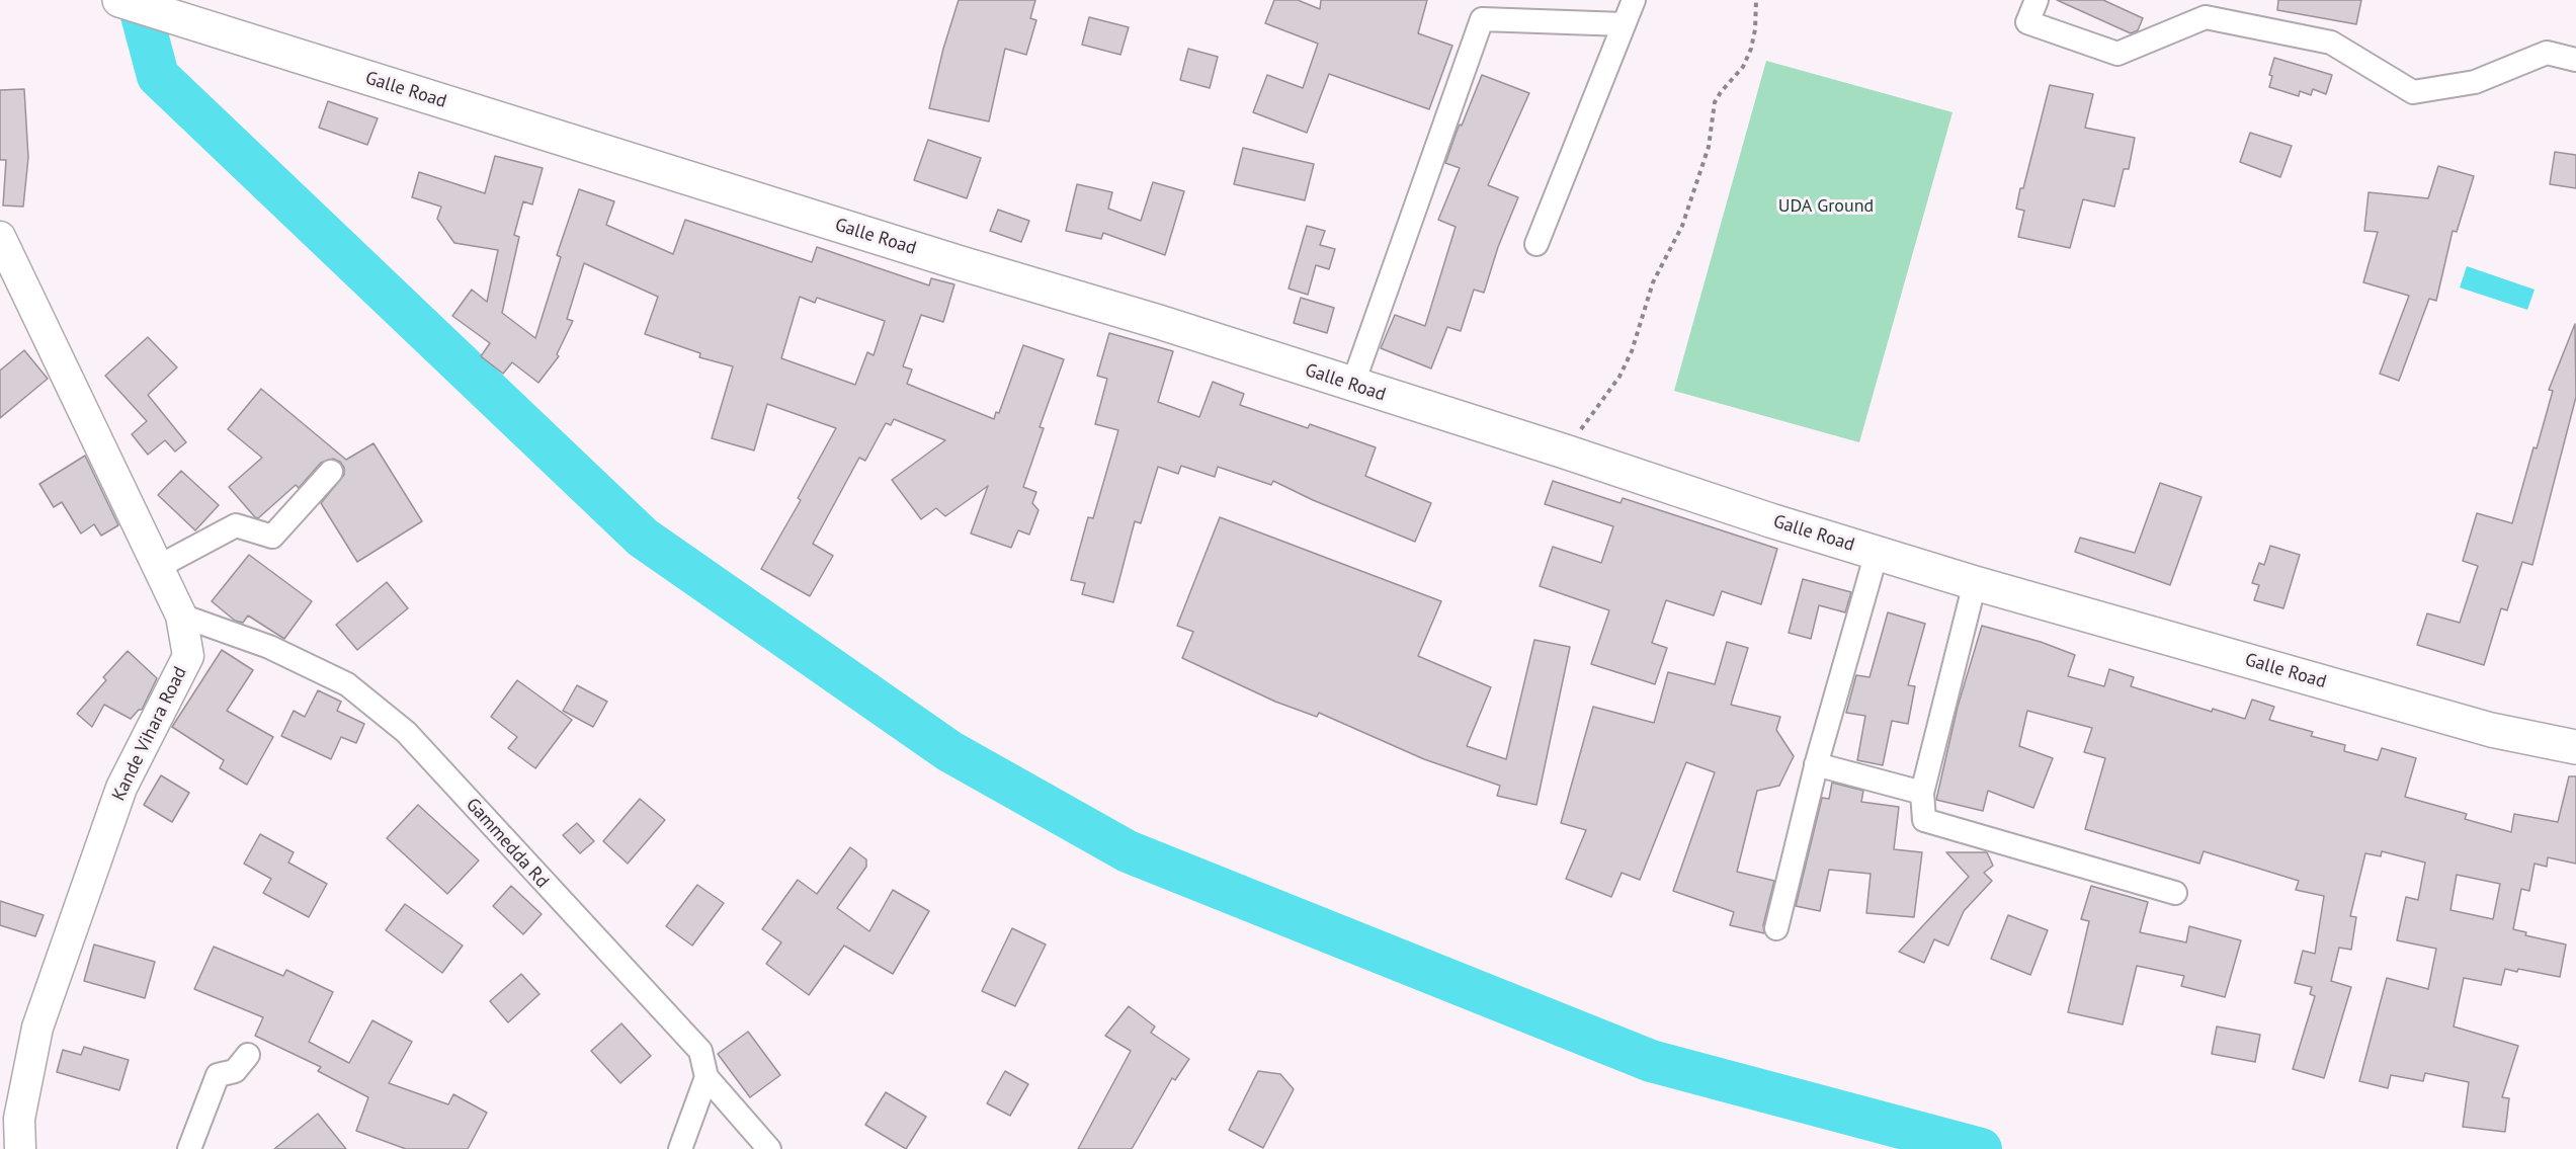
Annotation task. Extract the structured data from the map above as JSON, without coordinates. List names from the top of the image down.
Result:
{
  "streets": {
    "highway": ["Galle Road"],
    "main road": ["Kande Vihara Road"],
    "street": ["Gammedda Rd"]
  },
  "crossings": [
    ["Kande Vihara Road", "Gammedda Rd"]
  ],
  "parks": ["UDA Ground"]
}
